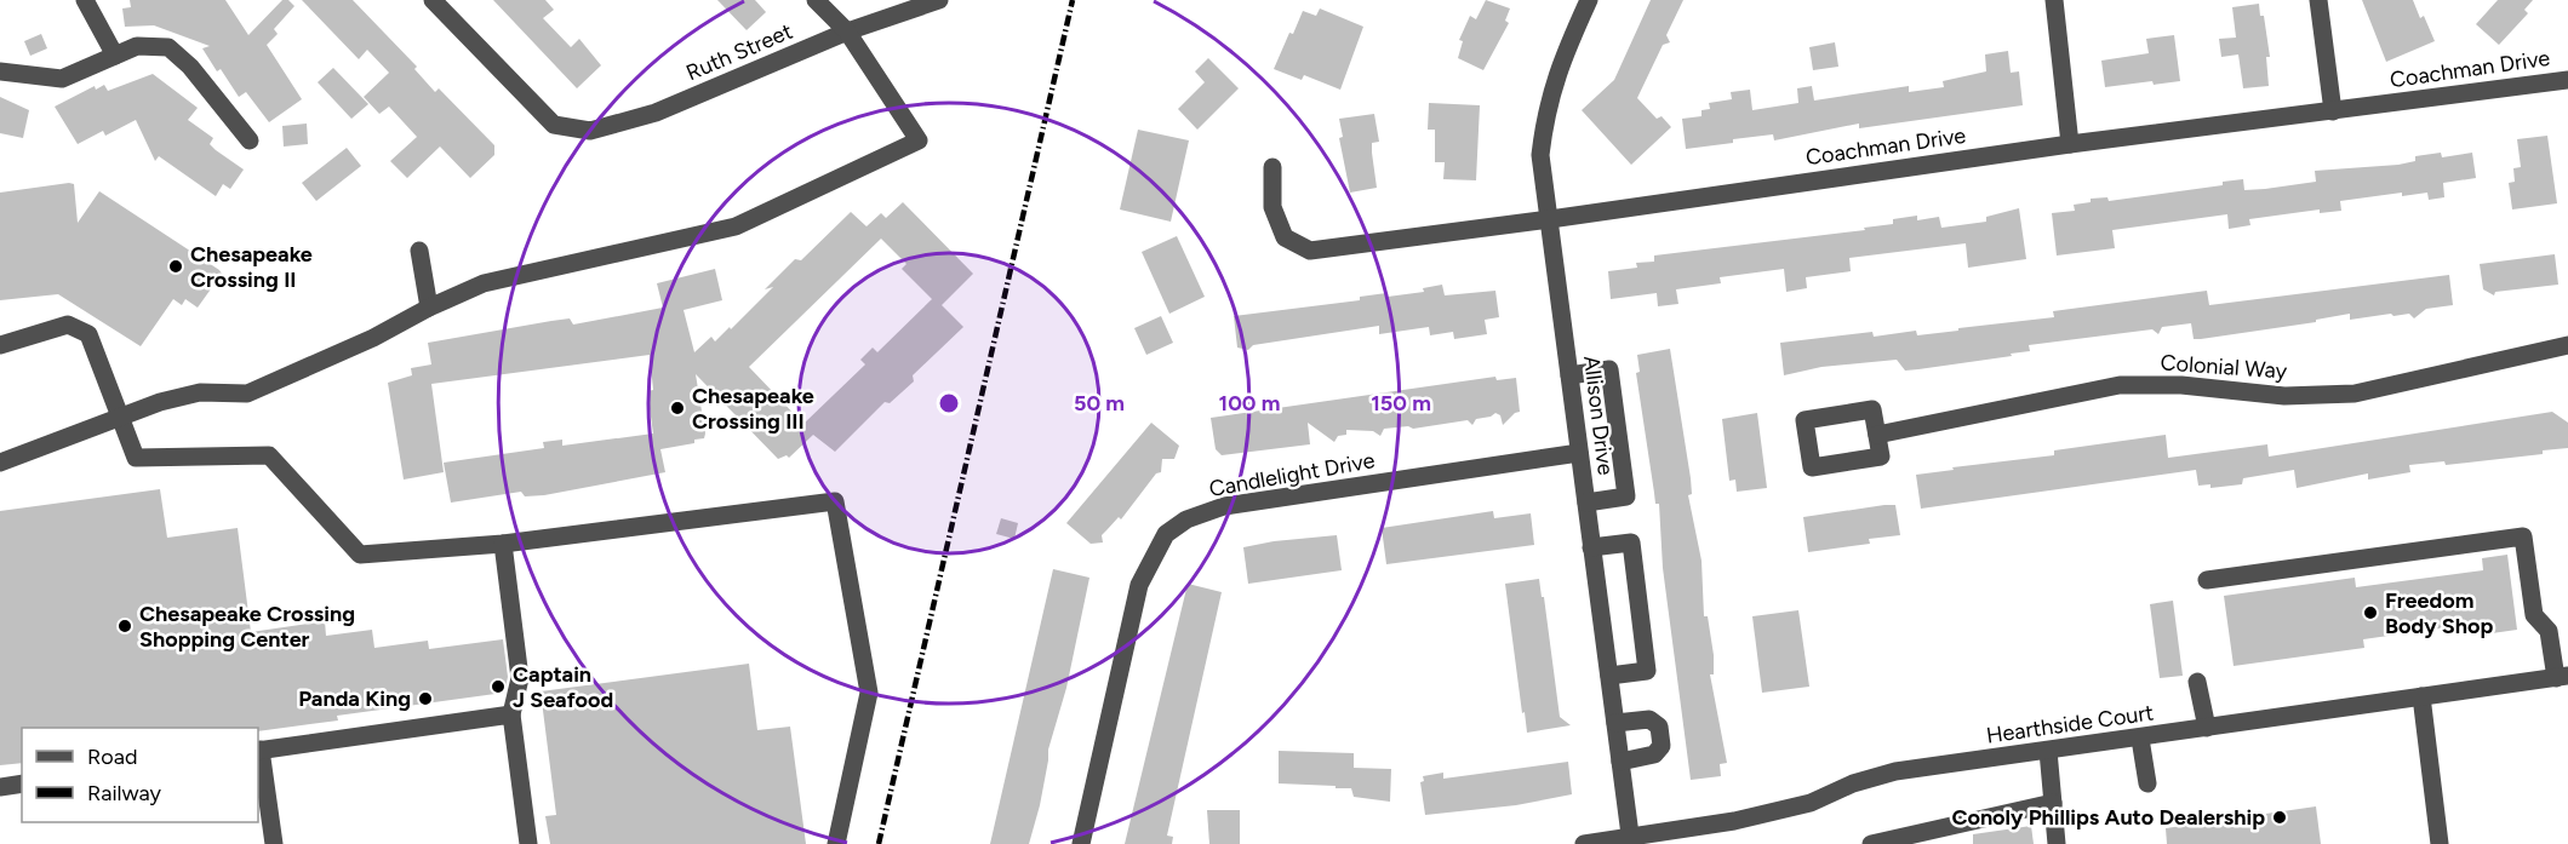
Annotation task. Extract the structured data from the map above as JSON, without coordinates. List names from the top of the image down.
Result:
{
  "streets": {
    "street": [
      "Ruth Street",
      "Coachman Drive",
      "Colonial Way",
      "Allison Drive",
      "Candlelight Drive",
      "Hearthside Court"
    ]
  },
  "crossings": [
    ["Coachman Drive", "Allison Drive"],
    ["Allison Drive", "Candlelight Drive"],
    ["Allison Drive", "Hearthside Court"]
  ],
  "places": [
    "Chesapeake Crossing II",
    "Chesapeake Crossing III",
    "Freedom Body Shop",
    "Chesapeake Crossing Shopping Center",
    "Captain J Seafood",
    "Panda King",
    "Conoly Phillips Auto Dealership"
  ],
  "legend": ["Road", "Railway"],
  "rings": ["50 m", "100 m", "150 m"]
}
